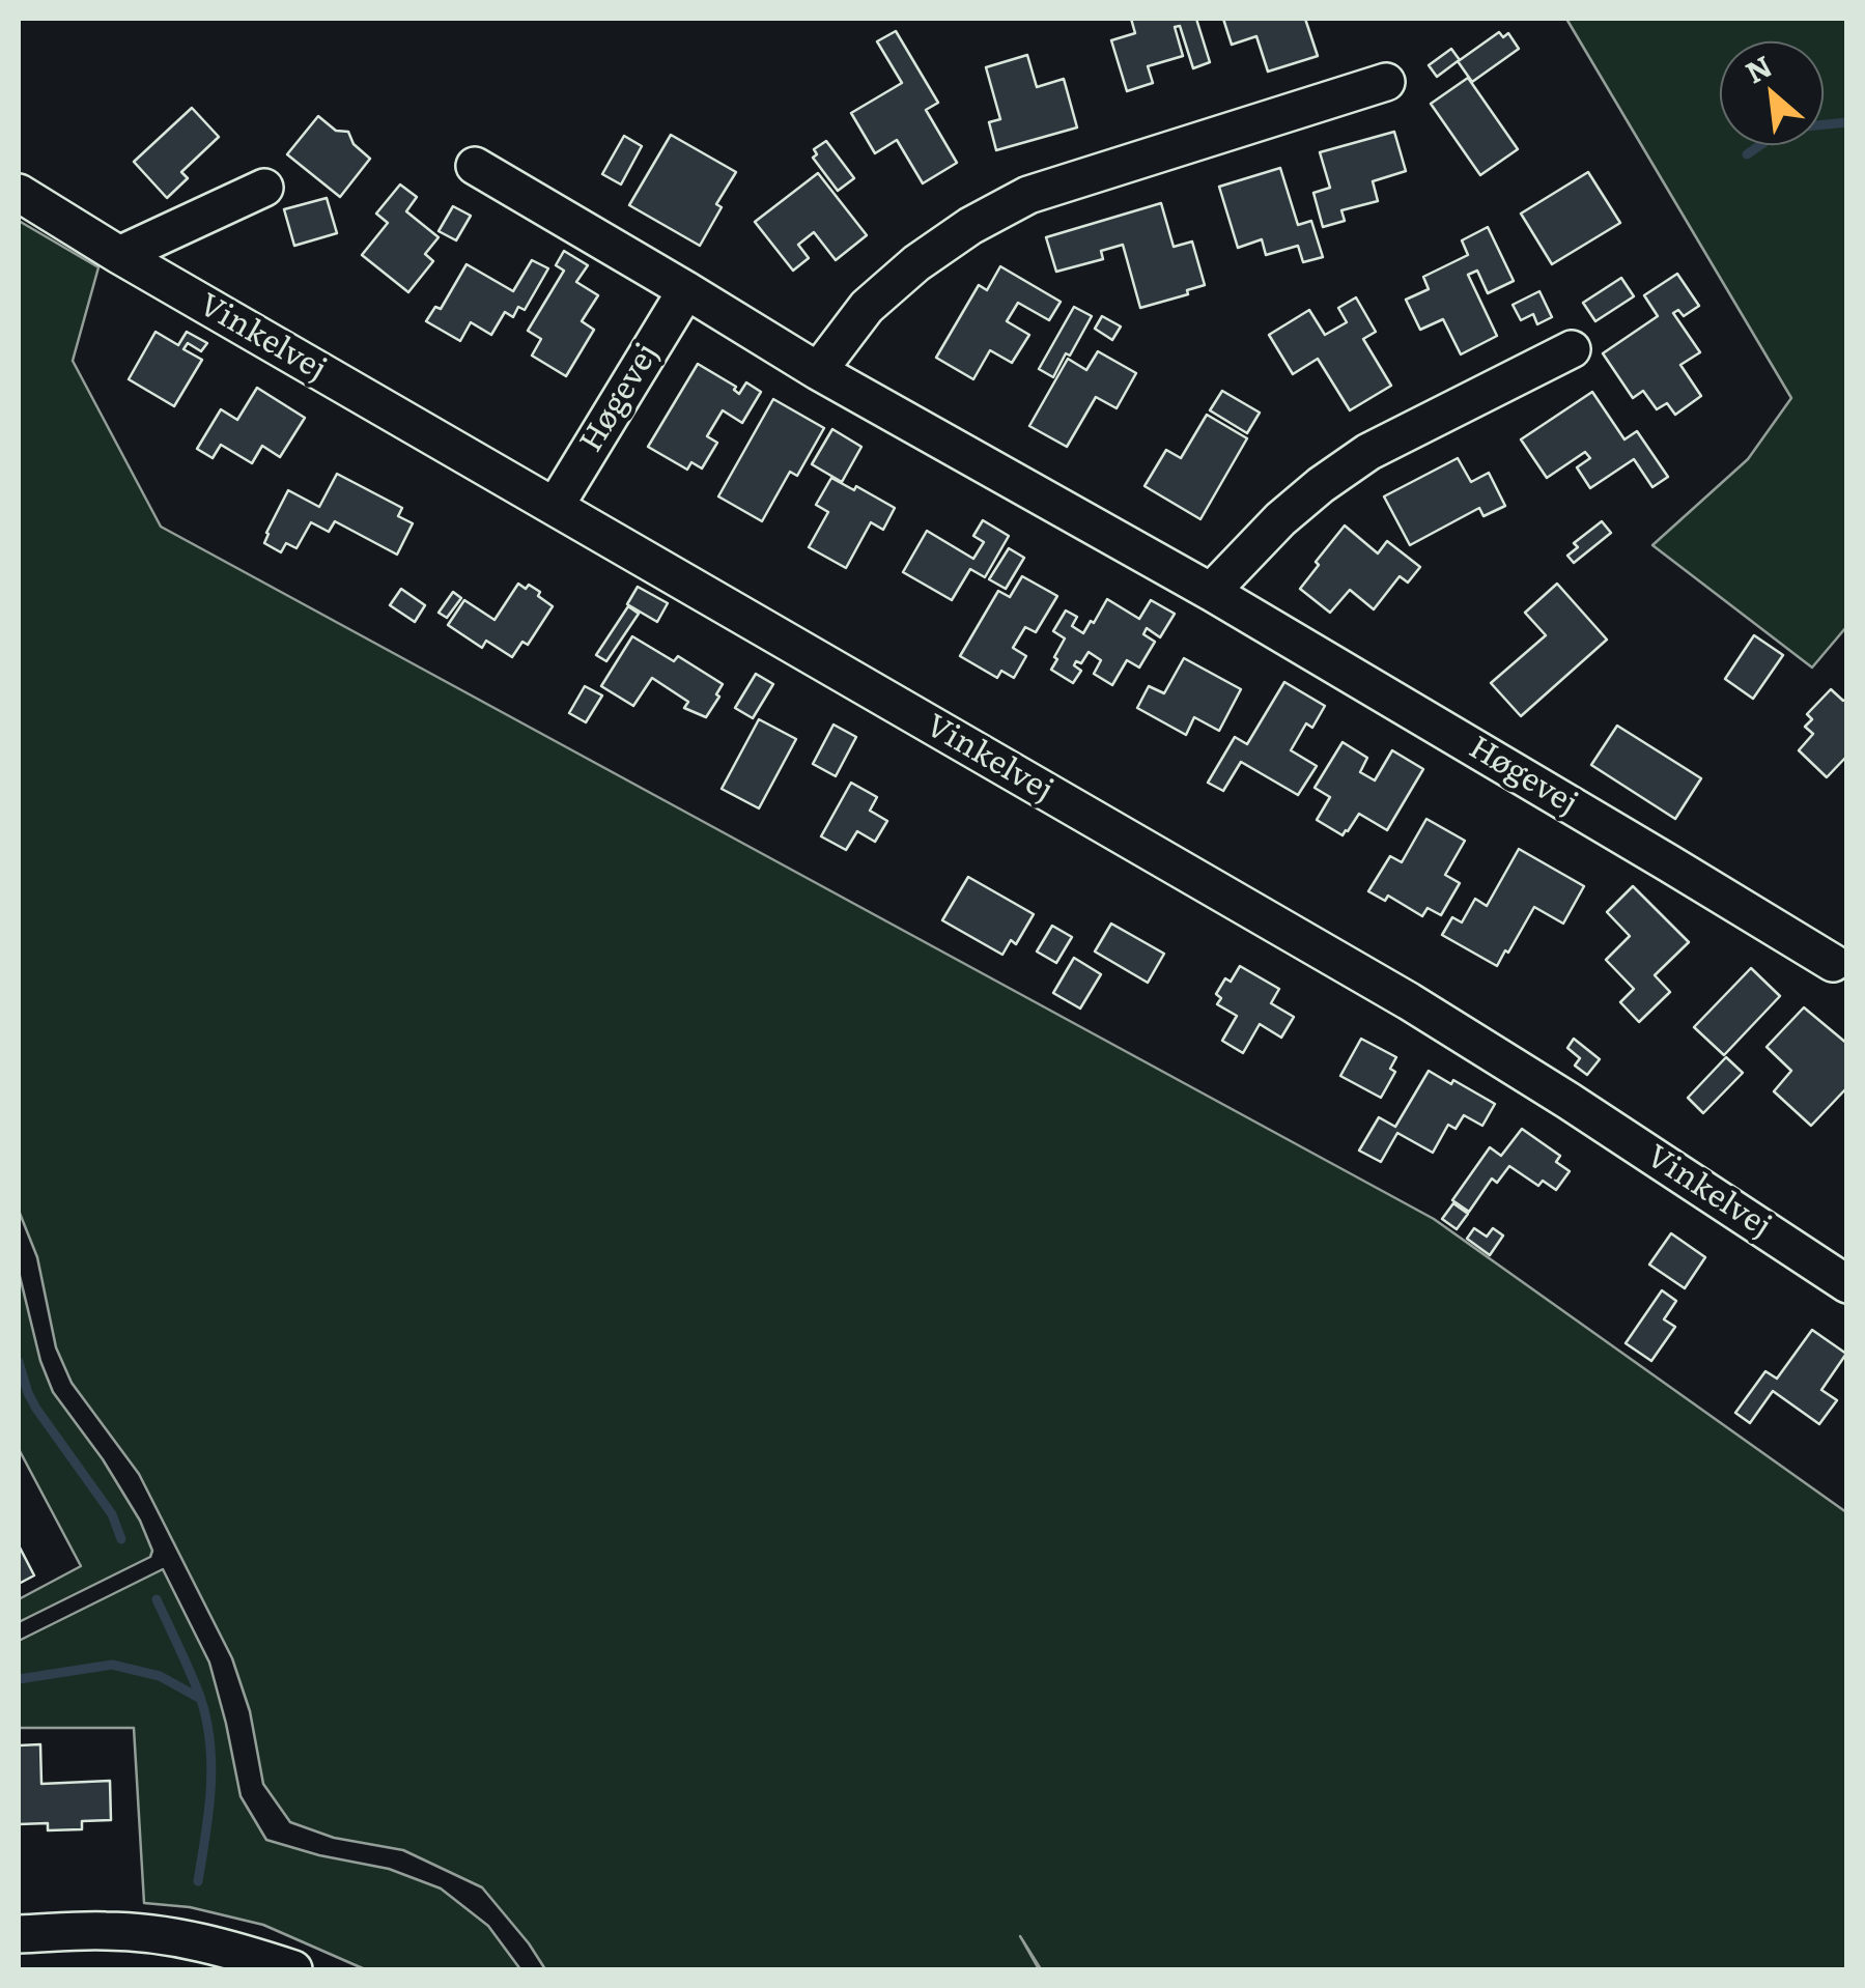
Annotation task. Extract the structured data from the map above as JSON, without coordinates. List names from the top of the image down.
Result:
{
  "streets": {
    "street": ["Vinkelvej", "Høgevej"]
  },
  "crossings": [
    ["Vinkelvej", "Høgevej"]
  ],
  "north": "top left"
}
